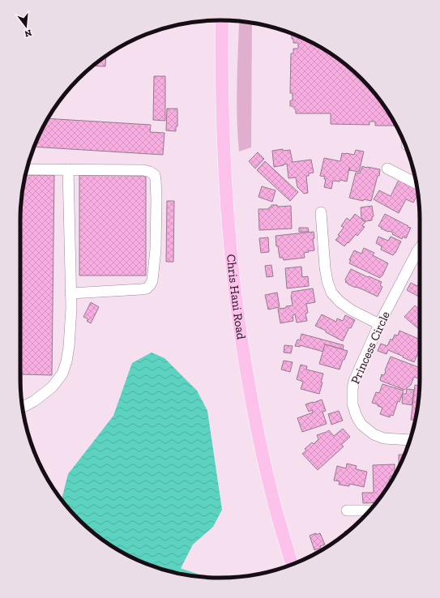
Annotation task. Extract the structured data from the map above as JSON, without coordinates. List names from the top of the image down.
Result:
{
  "streets": {
    "main road": ["Chris Hani Road"],
    "street": ["Princess Circle"]
  },
  "north": "bottom"
}
